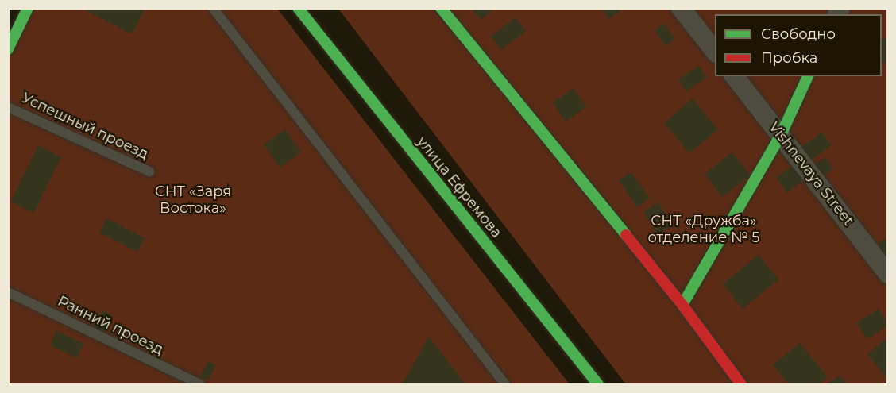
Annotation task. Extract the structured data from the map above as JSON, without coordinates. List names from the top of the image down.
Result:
{
  "streets": {
    "street": ["Vishnevaya Street", "улица Ефремова"],
    "lane": ["Успешный проезд", "Ранний проезд"]
  },
  "parks": ["СНТ «Заря Востока»", "СНТ «Дружба» отделение № 5"],
  "legend": ["Свободно", "Пробка"]
}
